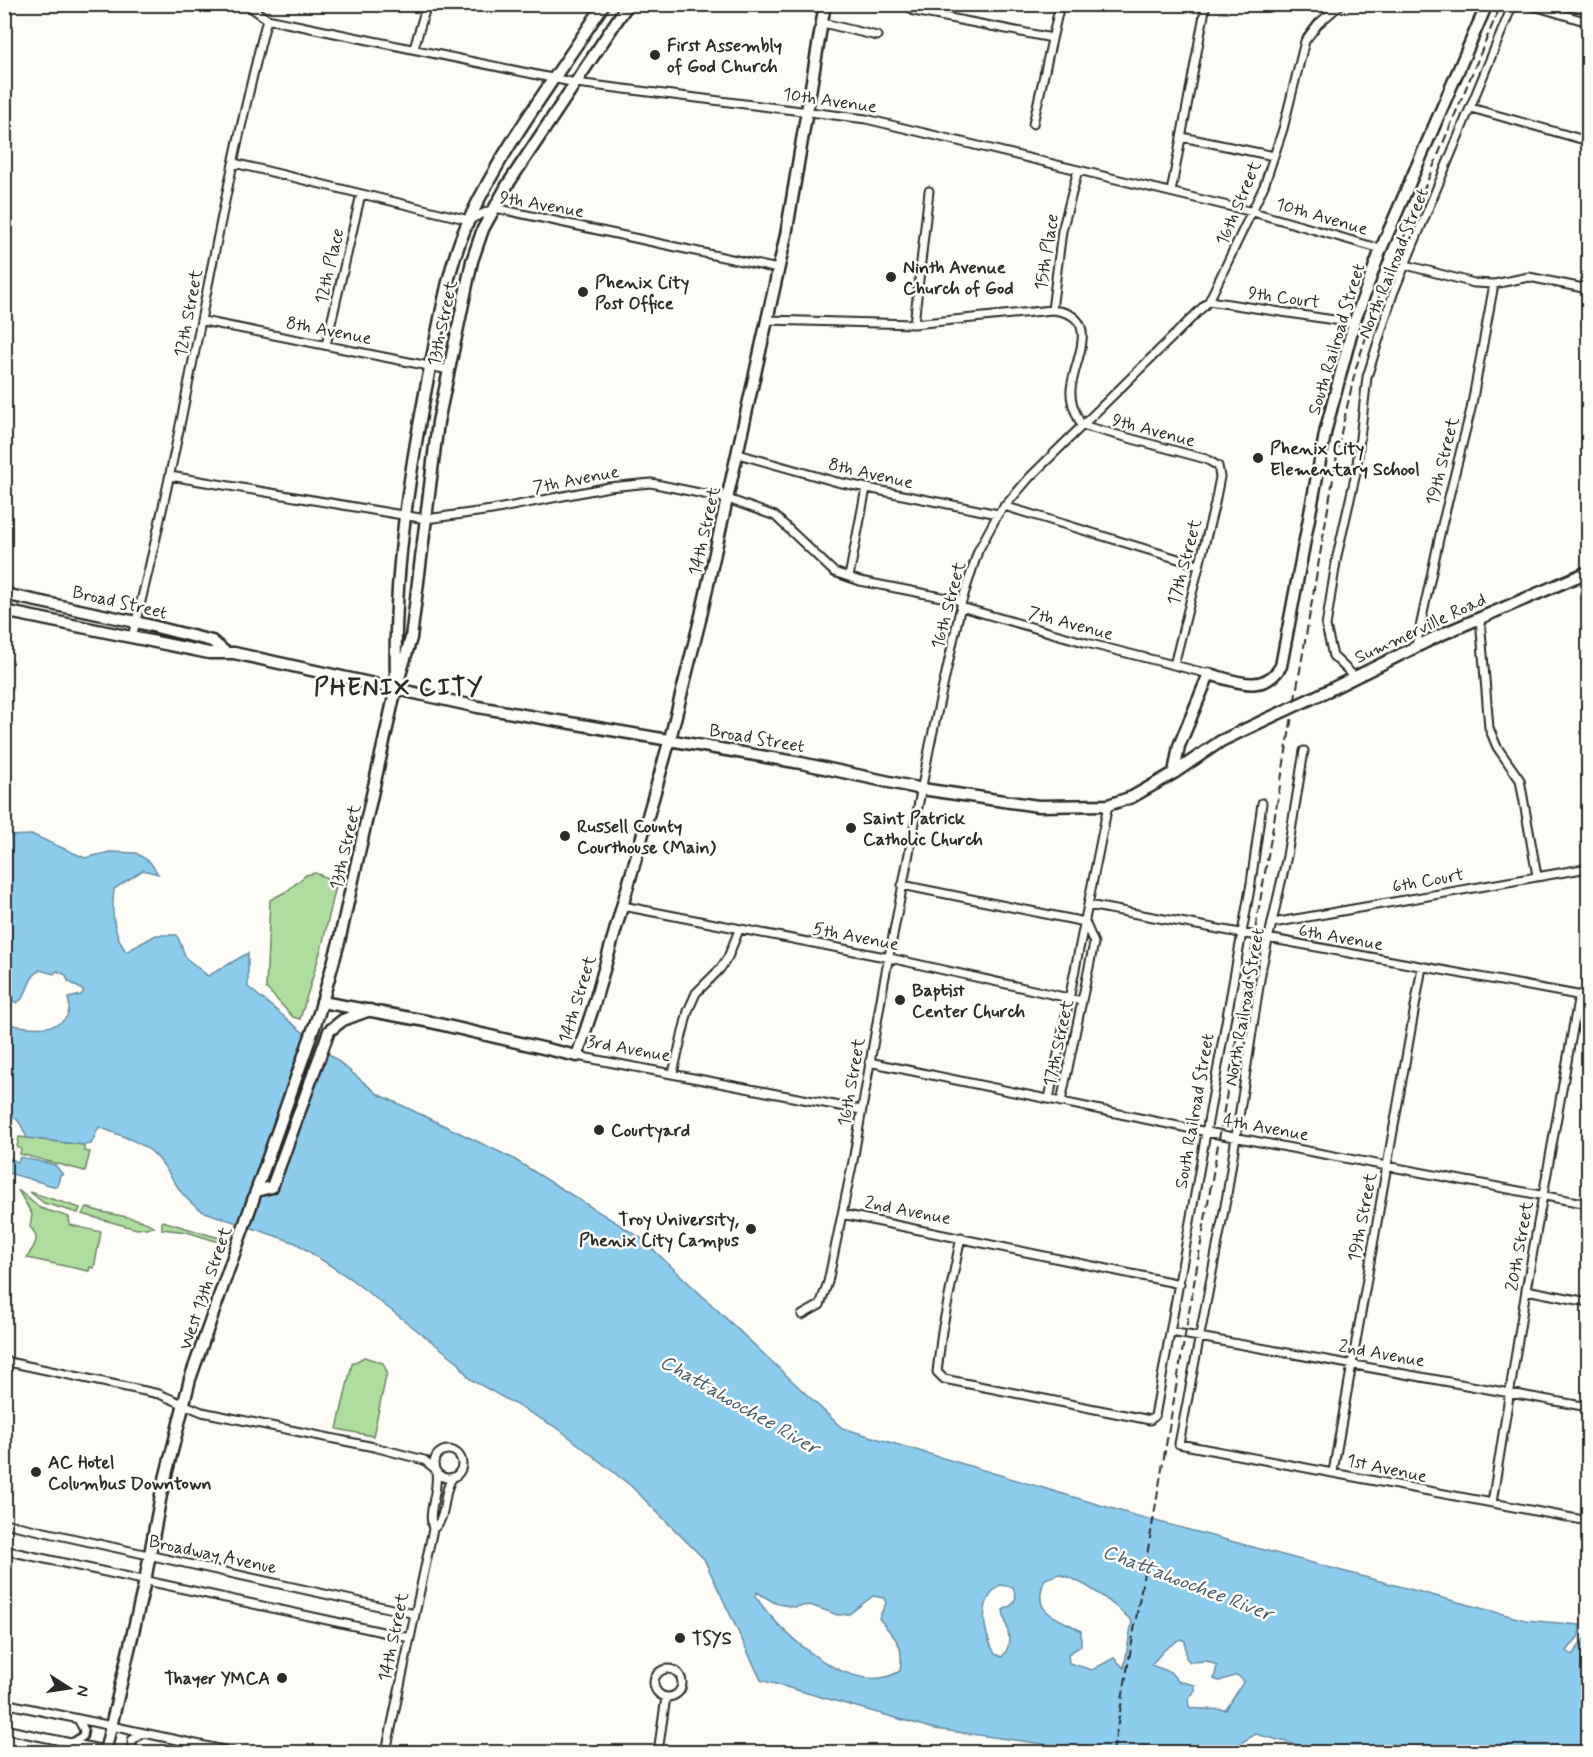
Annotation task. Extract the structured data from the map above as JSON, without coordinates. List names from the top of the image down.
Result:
{
  "streets": {
    "main road": [
      "13th Street",
      "South Railroad Street",
      "14th Street",
      "Broad Street",
      "Summerville Road",
      "3rd Avenue",
      "West 13th Street"
    ],
    "street": [
      "10th Avenue",
      "16th Street",
      "9th Avenue",
      "15th Place",
      "North Railroad Street",
      "12th Place",
      "9th Court",
      "12th Street",
      "8th Avenue",
      "19th Street",
      "7th Avenue",
      "17th Street",
      "6th Court",
      "5th Avenue",
      "6th Avenue",
      "4th Avenue",
      "2nd Avenue",
      "20th Street",
      "1st Avenue",
      "Broadway Avenue"
    ]
  },
  "crossings": [
    ["10th Avenue", "16th Street"],
    ["10th Avenue", "15th Place"],
    ["10th Avenue", "12th Street"],
    ["10th Avenue", "13th Street"],
    ["10th Avenue", "South Railroad Street"],
    ["10th Avenue", "14th Street"],
    ["16th Street", "9th Avenue"],
    ["16th Street", "15th Place"],
    ["16th Street", "9th Court"],
    ["16th Street", "8th Avenue"],
    ["16th Street", "7th Avenue"],
    ["16th Street", "Broad Street"],
    ["16th Street", "5th Avenue"],
    ["16th Street", "3rd Avenue"],
    ["16th Street", "4th Avenue"],
    ["16th Street", "2nd Avenue"],
    ["9th Avenue", "15th Place"],
    ["9th Avenue", "13th Street"],
    ["9th Avenue", "14th Street"],
    ["9th Avenue", "17th Street"],
    ["North Railroad Street", "Summerville Road"],
    ["North Railroad Street", "6th Court"],
    ["North Railroad Street", "6th Avenue"],
    ["North Railroad Street", "4th Avenue"],
    ["North Railroad Street", "2nd Avenue"],
    ["North Railroad Street", "1st Avenue"],
    ["12th Place", "8th Avenue"],
    ["9th Court", "South Railroad Street"],
    ["12th Street", "8th Avenue"],
    ["12th Street", "7th Avenue"],
    ["12th Street", "Broad Street"],
    ["13th Street", "8th Avenue"],
    ["13th Street", "7th Avenue"],
    ["13th Street", "Broad Street"],
    ["13th Street", "3rd Avenue"],
    ["13th Street", "West 13th Street"],
    ["8th Avenue", "14th Street"],
    ["South Railroad Street", "6th Avenue"],
    ["South Railroad Street", "4th Avenue"],
    ["South Railroad Street", "2nd Avenue"],
    ["19th Street", "Summerville Road"],
    ["19th Street", "6th Avenue"],
    ["19th Street", "4th Avenue"],
    ["19th Street", "2nd Avenue"],
    ["19th Street", "1st Avenue"],
    ["7th Avenue", "14th Street"],
    ["7th Avenue", "17th Street"],
    ["14th Street", "Broad Street"],
    ["14th Street", "5th Avenue"],
    ["14th Street", "3rd Avenue"],
    ["14th Street", "Broadway Avenue"],
    ["17th Street", "Broad Street"],
    ["17th Street", "5th Avenue"],
    ["17th Street", "6th Avenue"],
    ["17th Street", "4th Avenue"],
    ["Broad Street", "Summerville Road"],
    ["6th Avenue", "20th Street"],
    ["3rd Avenue", "West 13th Street"],
    ["4th Avenue", "20th Street"],
    ["2nd Avenue", "20th Street"],
    ["20th Street", "1st Avenue"],
    ["West 13th Street", "Broadway Avenue"]
  ],
  "districts": ["PHENIX CITY"],
  "water": ["Chattahoochee River"],
  "places": [
    "First Assembly of God Church",
    "Ninth Avenue Church of God",
    "Phenix City Post Office",
    "Phenix City Elementary School",
    "Saint Patrick Catholic Church",
    "Russell County Courthouse (Main)",
    "Baptist Center Church",
    "Courtyard",
    "Troy University, Phenix City Campus",
    "AC Hotel Columbus Downtown",
    "TSYS",
    "Thayer YMCA"
  ],
  "north": "right"
}
